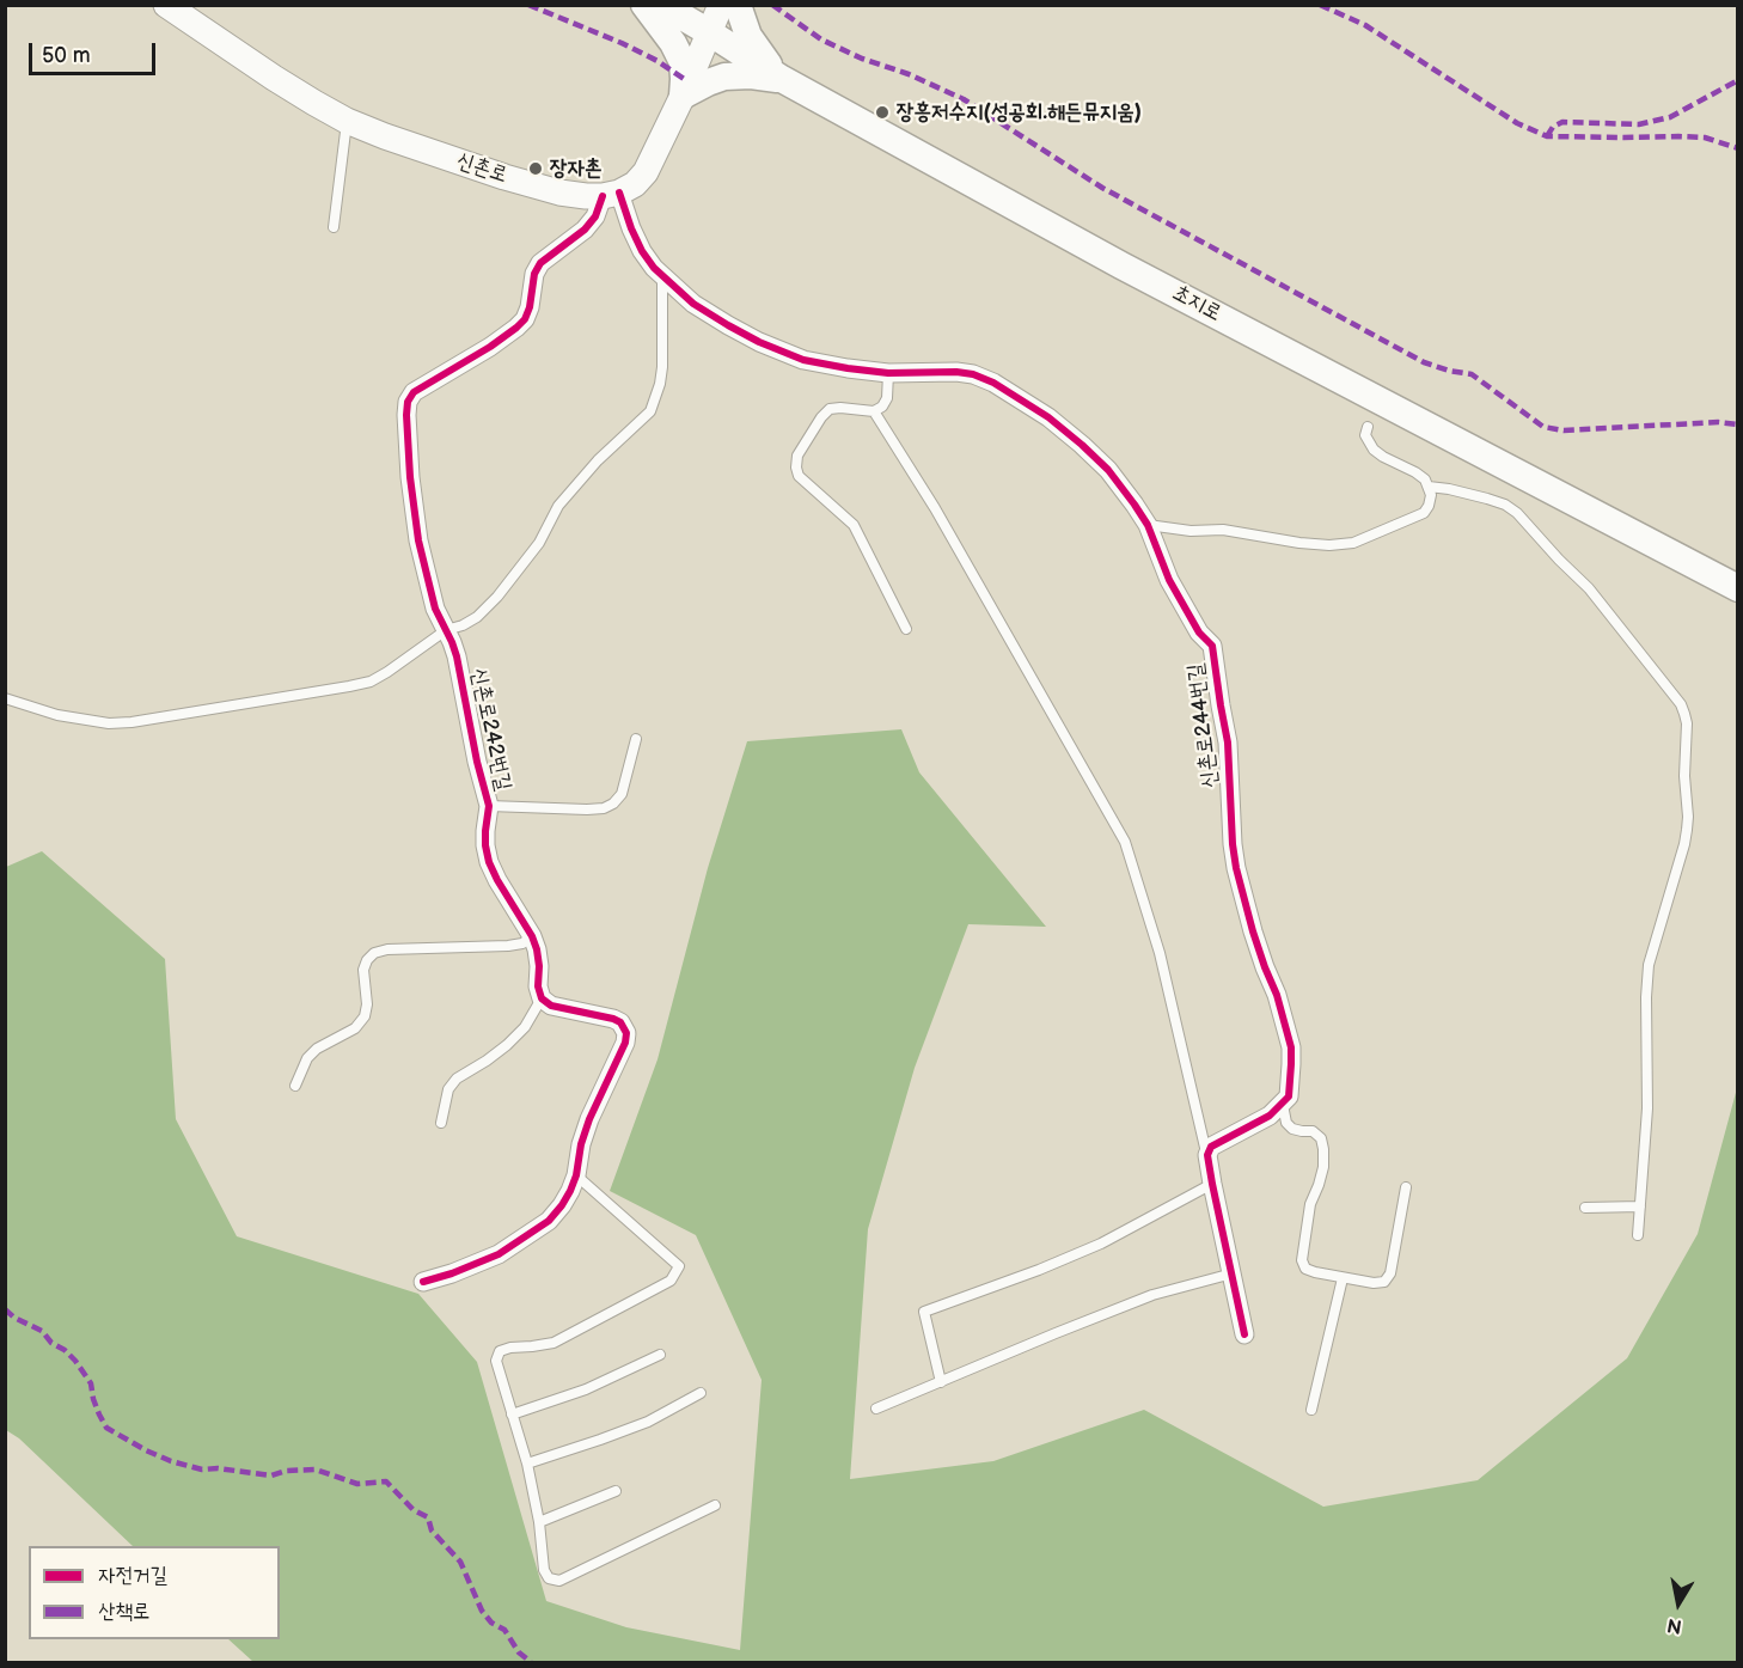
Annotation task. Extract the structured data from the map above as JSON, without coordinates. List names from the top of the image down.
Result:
{
  "streets": {
    "main road": ["초지로"],
    "street": ["신촌로", "신촌로244번길", "신촌로242번길"]
  },
  "crossings": [
    ["신촌로", "신촌로244번길"],
    ["신촌로", "신촌로242번길"],
    ["신촌로244번길", "신촌로242번길"]
  ],
  "places": ["장흥저수지(성공회.해든뮤지움)", "장자촌"],
  "legend": ["자전거길", "산책로"],
  "scale_bar": "50 m",
  "north": "bottom"
}
